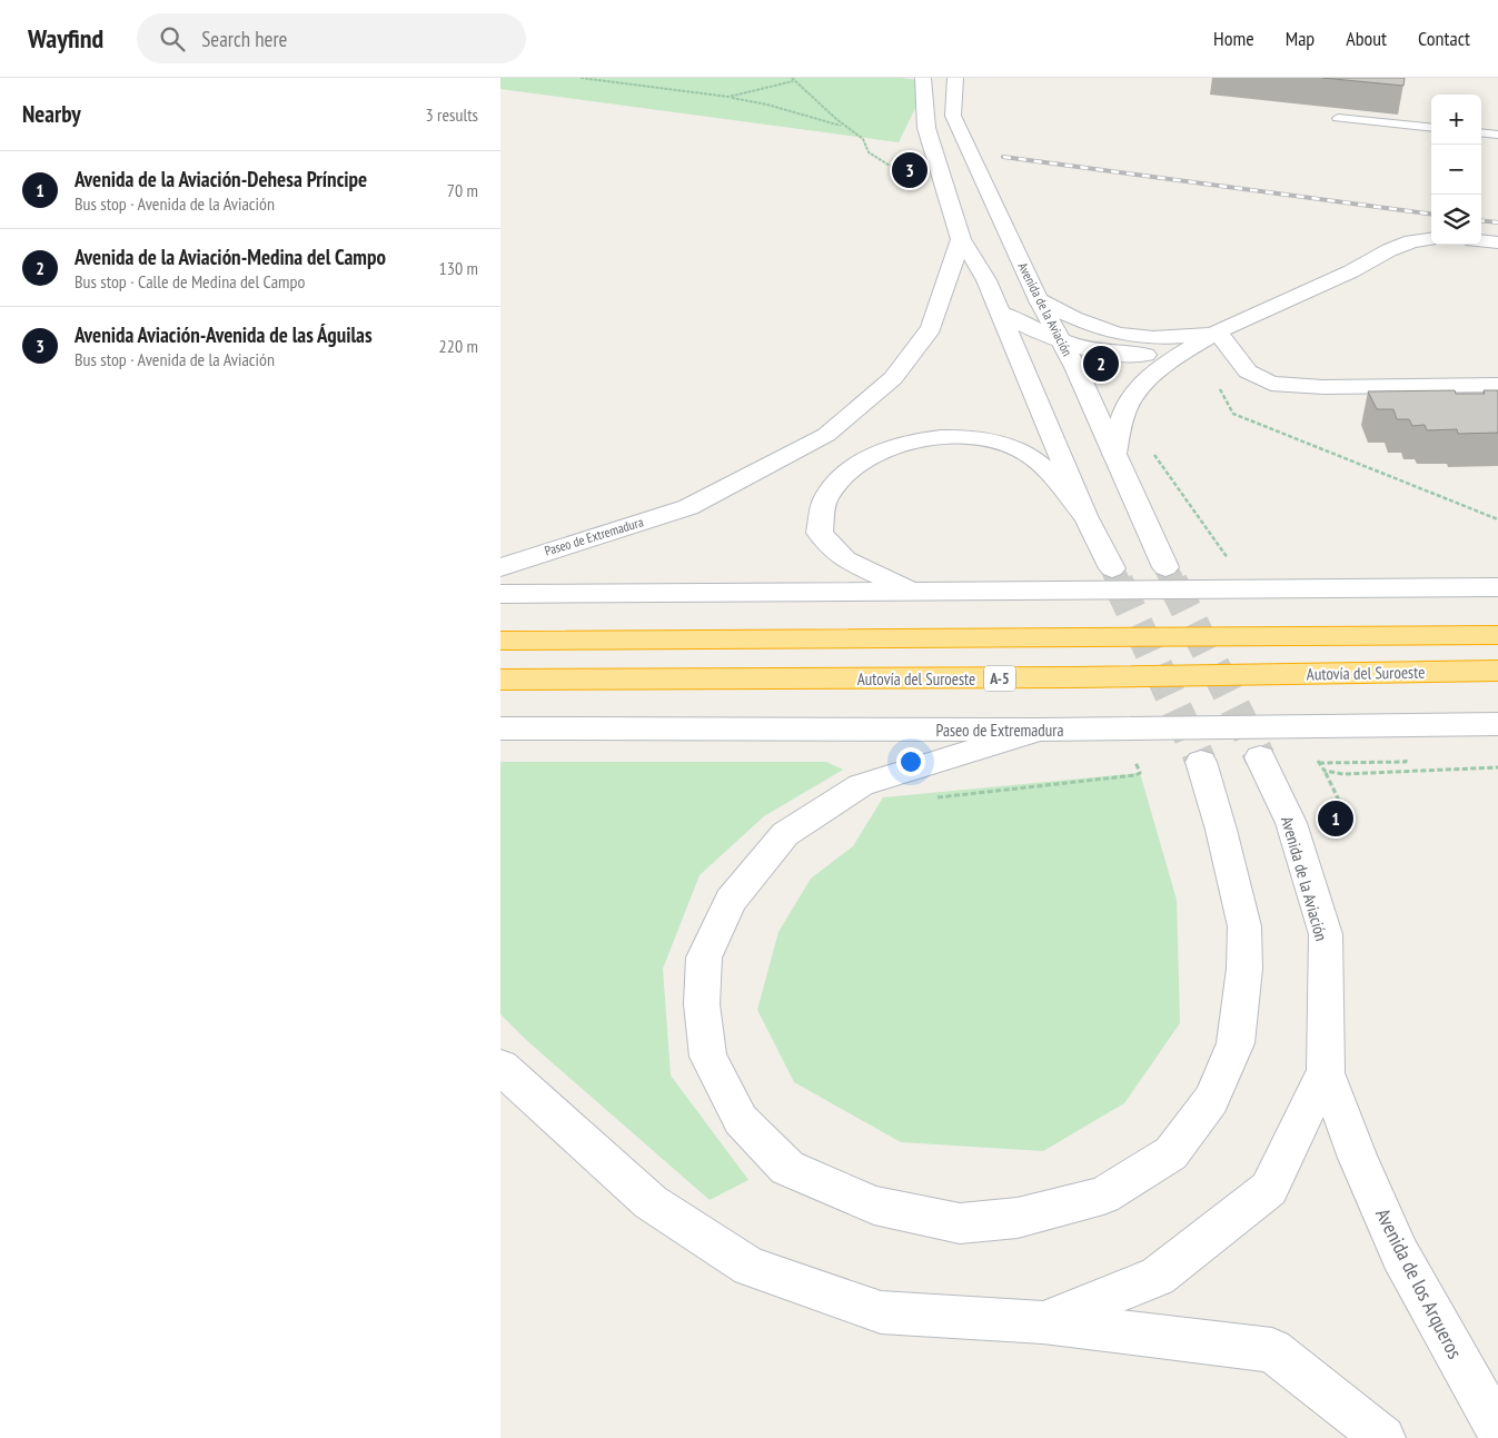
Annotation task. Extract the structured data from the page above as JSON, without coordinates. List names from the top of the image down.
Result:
{
  "streets": {
    "highway": ["Autovía del Suroeste", "A-5"],
    "main road": ["Avenida de la Aviación", "Paseo de Extremadura", "Avenida de los Arqueros"]
  },
  "crossings": [
    ["Avenida de la Aviación", "Avenida de los Arqueros"]
  ],
  "page": {
    "header": "Wayfind",
    "search": "Search here",
    "nav": [
      "Home",
      "Map",
      "About",
      "Contact"
    ],
    "heading": ["Nearby", "3 results"],
    "map_buttons": ["+", "−"],
    "list": [
      {
        "mark": "1",
        "name": "Avenida de la Aviación-Dehesa Príncipe",
        "note": "Bus stop · Avenida de la Aviación",
        "value": "70 m"
      },
      {
        "mark": "2",
        "name": "Avenida de la Aviación-Medina del Campo",
        "note": "Bus stop · Calle de Medina del Campo",
        "value": "130 m"
      },
      {
        "mark": "3",
        "name": "Avenida Aviación-Avenida de las Águilas",
        "note": "Bus stop · Avenida de la Aviación",
        "value": "220 m"
      }
    ],
    "pins": ["3", "2", "1"]
  }
}
